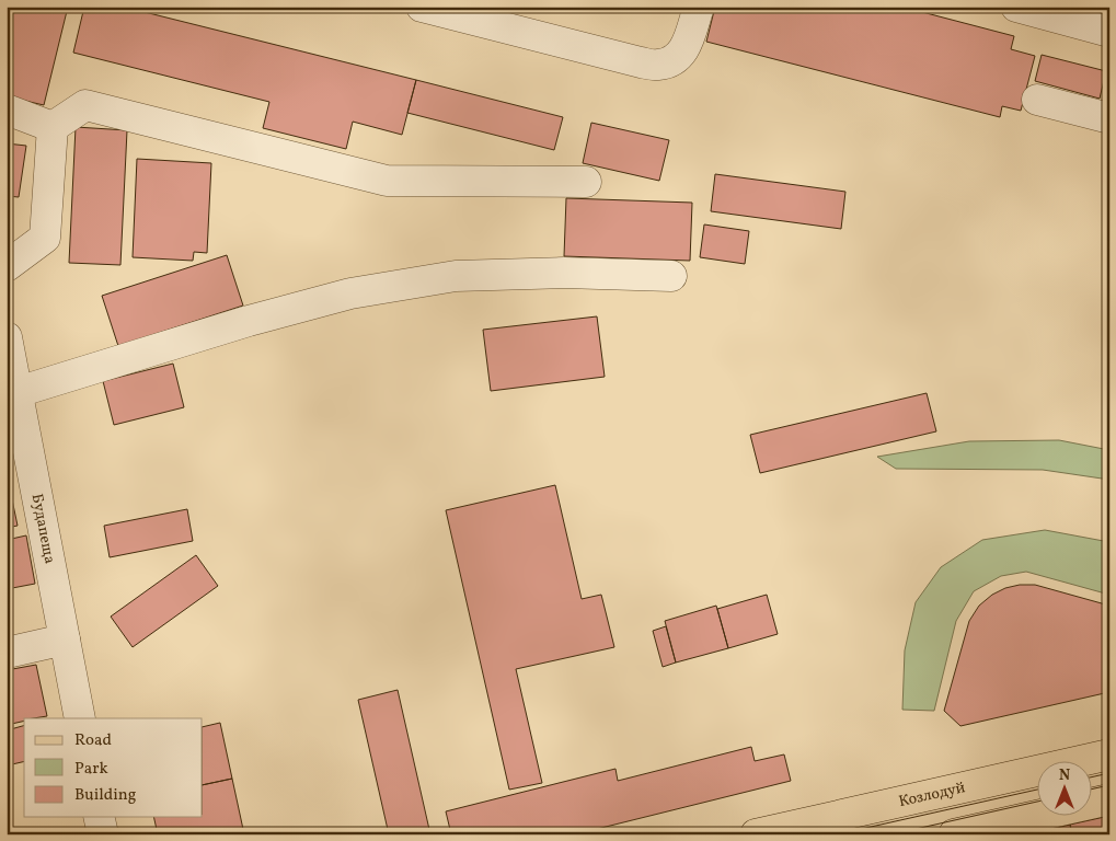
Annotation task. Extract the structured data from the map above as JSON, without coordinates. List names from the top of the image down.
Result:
{
  "streets": {
    "main road": ["Козлодуй"],
    "street": ["Будапеща"]
  },
  "legend": ["Road", "Park", "Building"],
  "north": "top"
}
